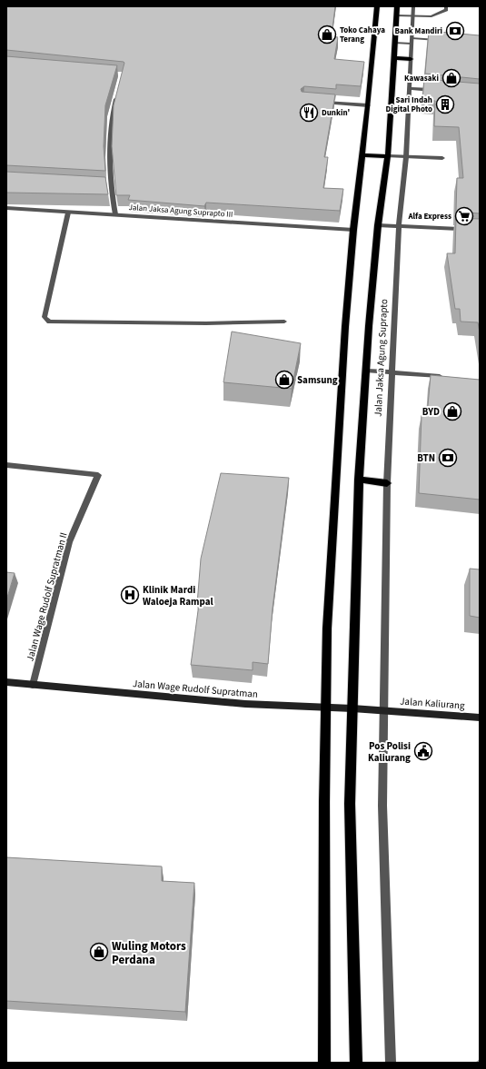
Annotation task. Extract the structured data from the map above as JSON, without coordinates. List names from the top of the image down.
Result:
{
  "streets": {
    "main road": ["Jalan Jaksa Agung Suprapto", "Jalan Wage Rudolf Supratman", "Jalan Kaliurang"],
    "street": ["Jalan Jaksa Agung Suprapto III", "Jalan Wage Rudolf Supratman II"]
  },
  "crossings": [
    ["Jalan Jaksa Agung Suprapto", "Jalan Wage Rudolf Supratman"],
    ["Jalan Jaksa Agung Suprapto", "Jalan Kaliurang"],
    ["Jalan Wage Rudolf Supratman II", "Jalan Wage Rudolf Supratman"],
    ["Jalan Wage Rudolf Supratman", "Jalan Kaliurang"]
  ],
  "places": {
    "bank": ["Bank Mandiri", "BTN"],
    "shop": [
      "Toko Cahaya Terang",
      "Kawasaki",
      "Samsung",
      "BYD",
      "Wuling Motors Perdana"
    ],
    "building": ["Sari Indah Digital Photo"],
    "restaurant": ["Dunkin'"],
    "supermarket": ["Alfa Express"],
    "hospital": ["Klinik Mardi Waloeja Rampal"],
    "public building": ["Pos Polisi Kaliurang"]
  }
}
